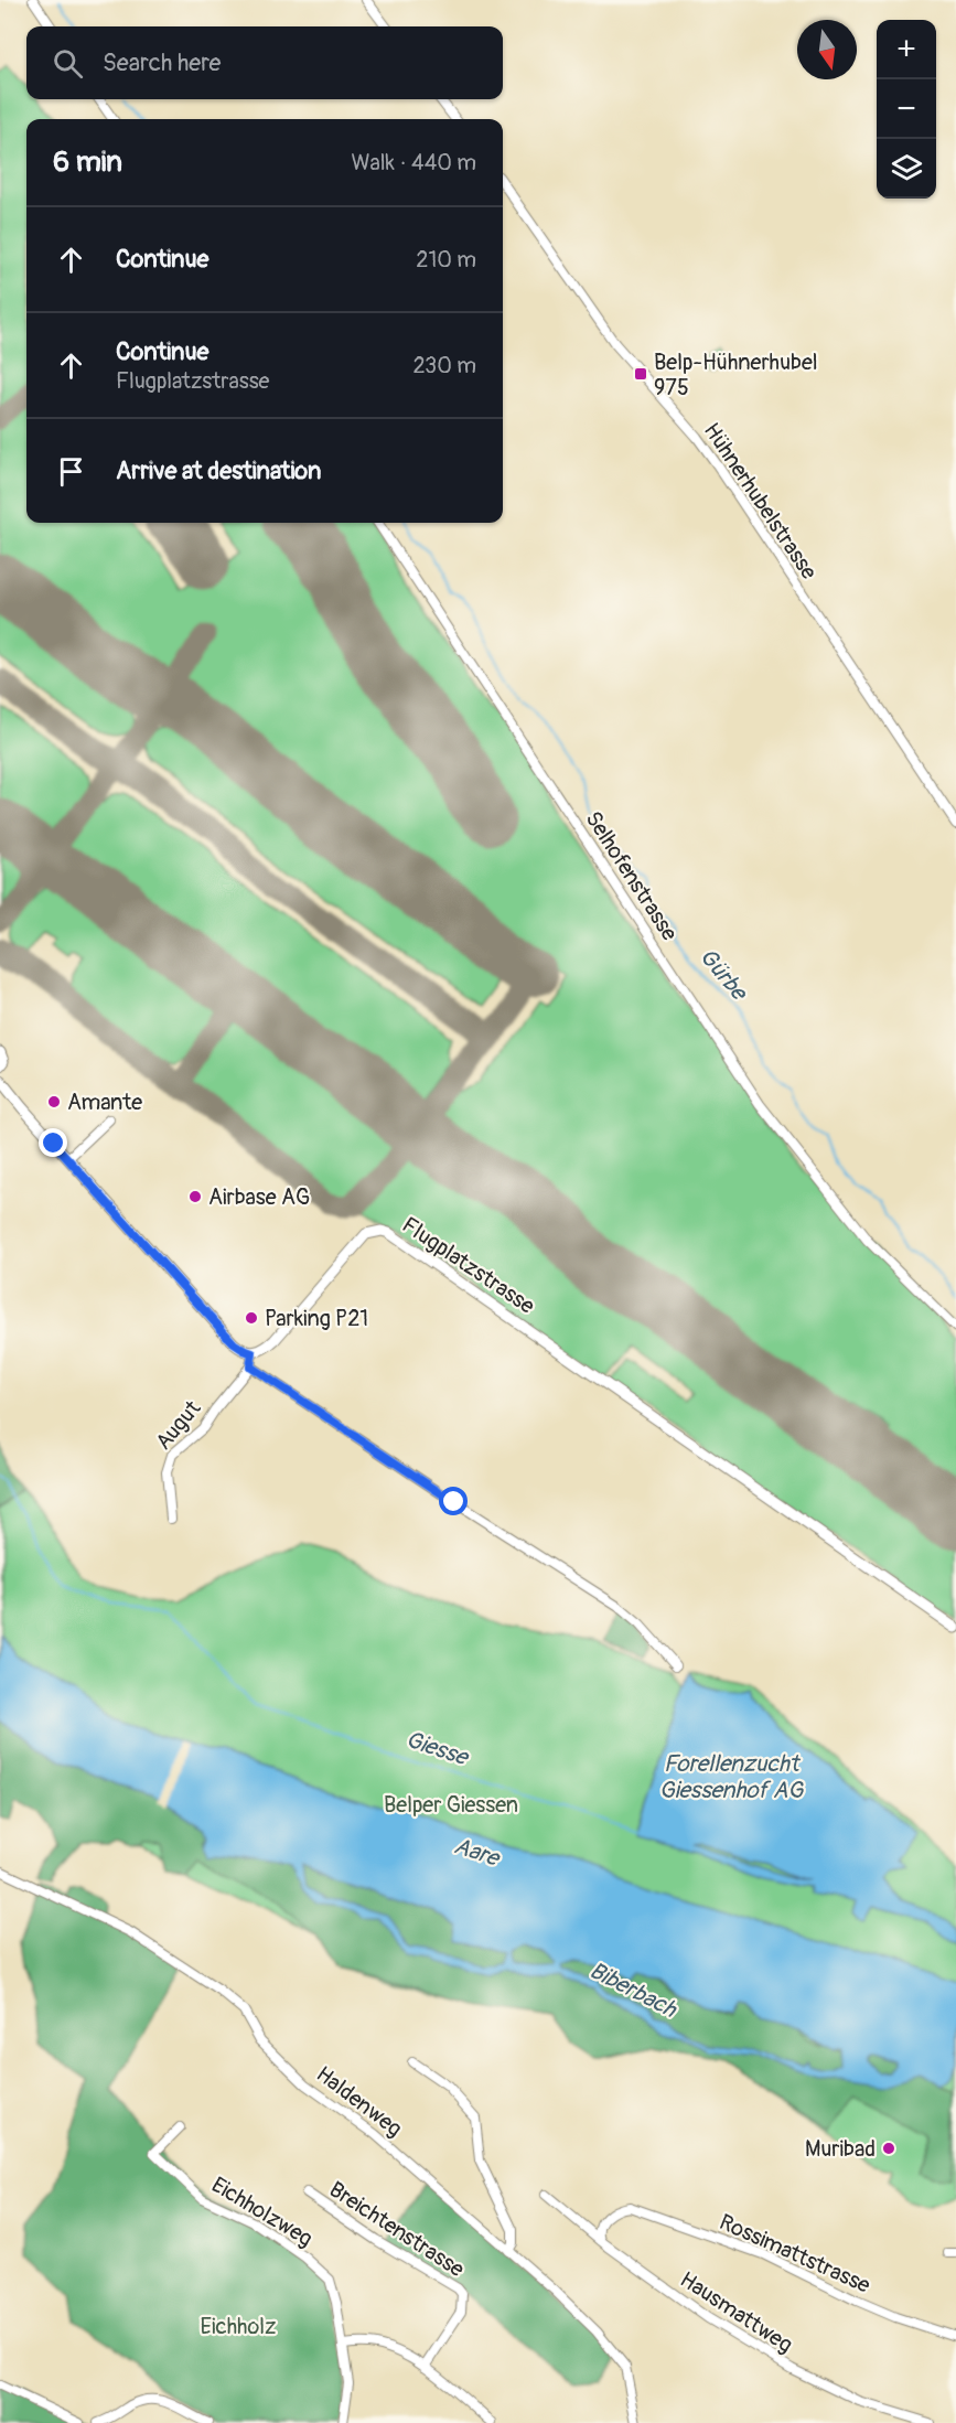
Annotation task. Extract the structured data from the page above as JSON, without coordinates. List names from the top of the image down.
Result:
{
  "streets": {
    "street": [
      "Hühnerhubelstrasse",
      "Selhofenstrasse",
      "Flugplatzstrasse",
      "Augut",
      "Haldenweg",
      "Eichholzweg",
      "Breichtenstrasse",
      "Rossimattstrasse",
      "Hausmattweg"
    ]
  },
  "crossings": [
    ["Rossimattstrasse", "Hausmattweg"]
  ],
  "water": [
    "Gürbe",
    "Giesse",
    "Forellenzucht Giessenhof AG",
    "Aare",
    "Biberbach"
  ],
  "parks": ["Belper Giessen", "Eichholz"],
  "places": {
    "transit": ["Belp-Hühnerhubel 975"],
    "other": [
      "Amante",
      "Airbase AG",
      "Parking P21",
      "Muribad"
    ]
  },
  "north": "bottom",
  "page": {
    "map_buttons": ["+", "−"],
    "search": "Search here",
    "heading": ["6 min", "Walk · 440 m"],
    "list": [
      ["Continue", "210 m"],
      ["Continue", "Flugplatzstrasse", "230 m"],
      "Arrive at destination"
    ]
  }
}
